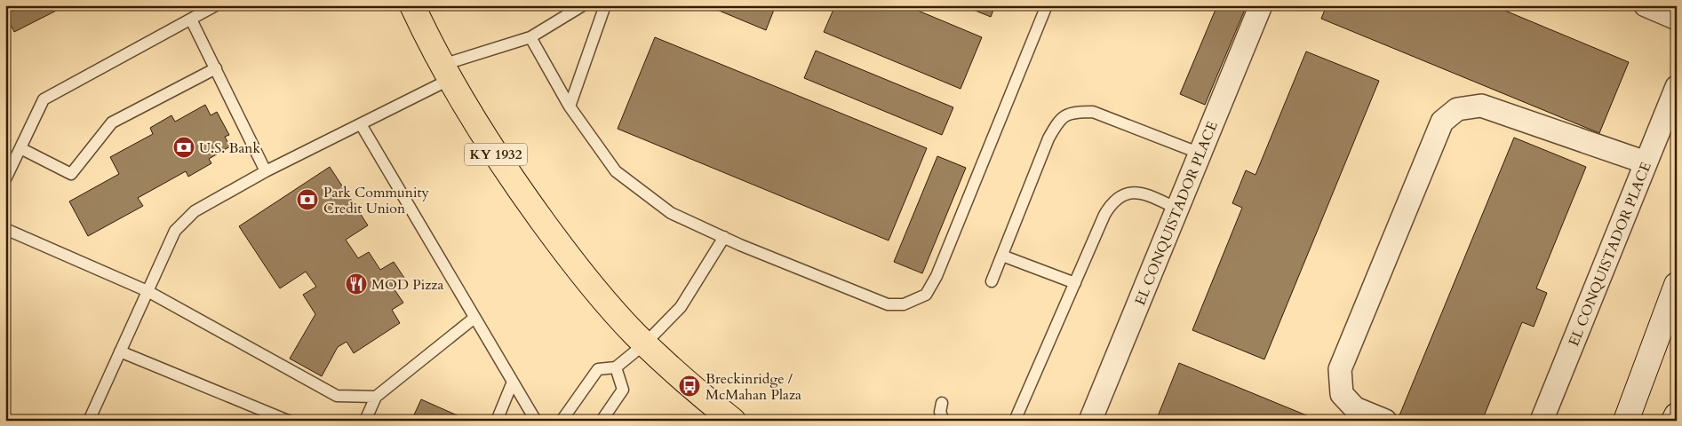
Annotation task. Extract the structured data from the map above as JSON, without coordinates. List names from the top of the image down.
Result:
{
  "streets": {
    "main road": ["KY 1932"],
    "street": ["EL CONQUISTADOR PLACE"]
  },
  "places": {
    "bank": ["U.S. Bank", "Park Community Credit Union"],
    "restaurant": ["MOD Pizza"],
    "bus stop": ["Breckinridge / McMahan Plaza"]
  }
}
